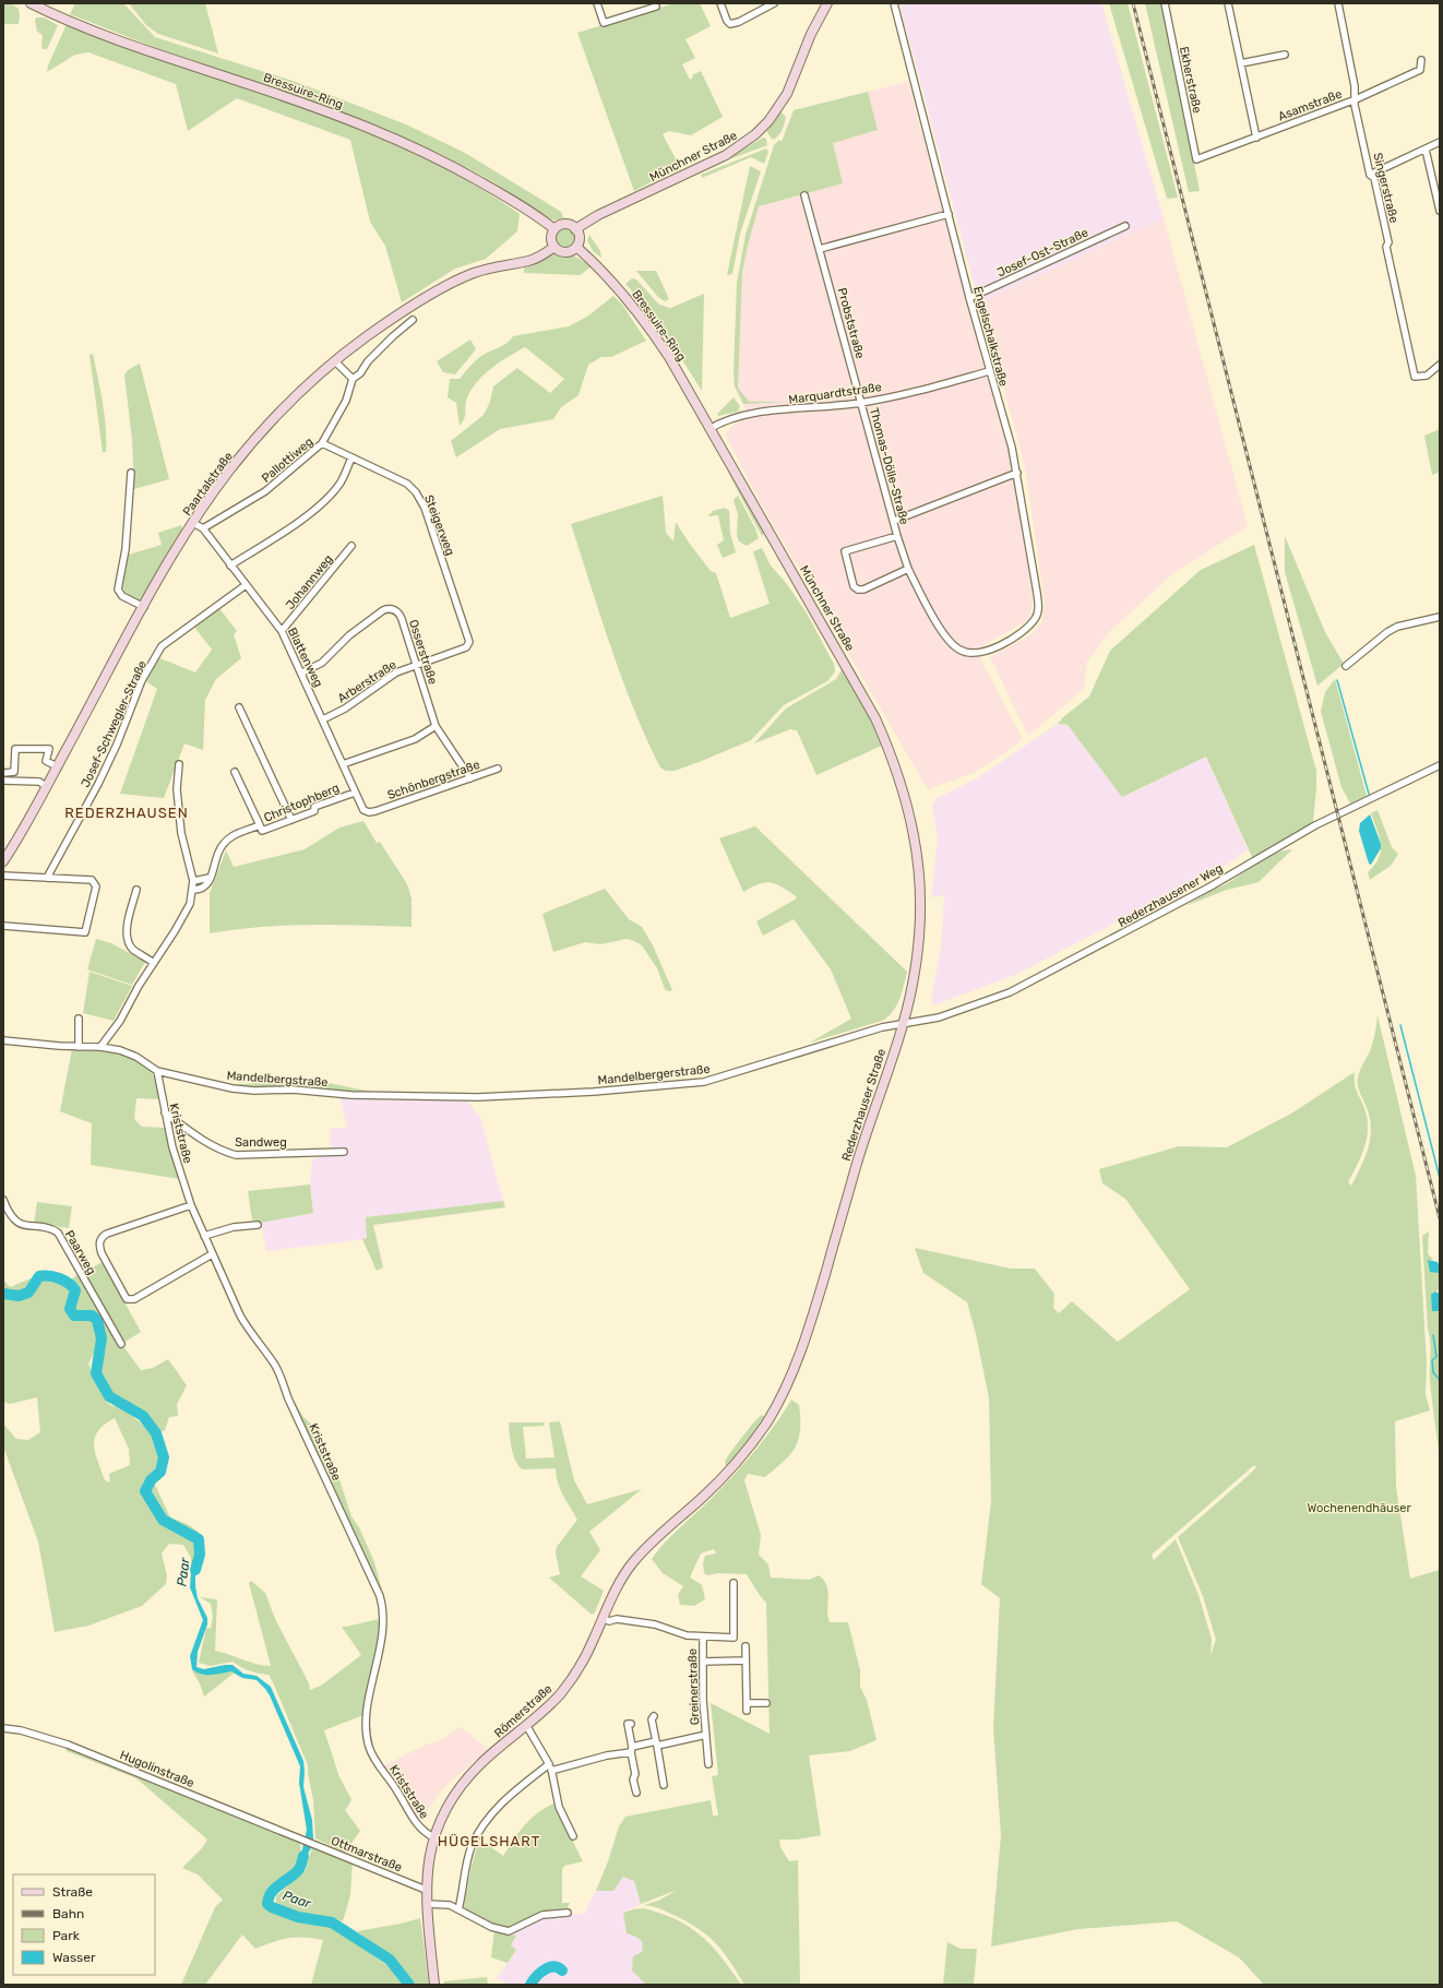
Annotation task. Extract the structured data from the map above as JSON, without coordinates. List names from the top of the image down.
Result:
{
  "streets": {
    "main road": [
      "Bressuire-Ring",
      "Münchner Straße",
      "Paartalstraße",
      "Rederzhauser Straße",
      "Römerstraße"
    ],
    "street": [
      "Ekherstraße",
      "Asamstraße",
      "Singerstraße",
      "Josef-Ost-Straße",
      "Probststraße",
      "Engelschalkstraße",
      "Marquardtstraße",
      "Pallottiweg",
      "Thomas-Dölle-Straße",
      "Steigerweg",
      "Johannweg",
      "Osserstraße",
      "Blattenweg",
      "Arberstraße",
      "Josef-Schwegler-Straße",
      "Schönbergstraße",
      "Christophberg",
      "Rederzhausener Weg",
      "Mandelbergerstraße",
      "Mandelbergstraße",
      "Kriststraße",
      "Sandweg",
      "Paarweg",
      "Greinerstraße",
      "Hugolinstraße",
      "Ottmarstraße"
    ]
  },
  "crossings": [
    ["Ekherstraße", "Asamstraße"],
    ["Bressuire-Ring", "Münchner Straße"],
    ["Bressuire-Ring", "Marquardtstraße"],
    ["Bressuire-Ring", "Paartalstraße"],
    ["Asamstraße", "Singerstraße"],
    ["Münchner Straße", "Marquardtstraße"],
    ["Münchner Straße", "Paartalstraße"],
    ["Münchner Straße", "Rederzhauser Straße"],
    ["Josef-Ost-Straße", "Engelschalkstraße"],
    ["Probststraße", "Marquardtstraße"],
    ["Probststraße", "Thomas-Dölle-Straße"],
    ["Engelschalkstraße", "Marquardtstraße"],
    ["Engelschalkstraße", "Thomas-Dölle-Straße"],
    ["Marquardtstraße", "Thomas-Dölle-Straße"],
    ["Pallottiweg", "Steigerweg"],
    ["Pallottiweg", "Blattenweg"],
    ["Paartalstraße", "Blattenweg"],
    ["Steigerweg", "Arberstraße"],
    ["Johannweg", "Blattenweg"],
    ["Osserstraße", "Blattenweg"],
    ["Osserstraße", "Arberstraße"],
    ["Osserstraße", "Schönbergstraße"],
    ["Blattenweg", "Arberstraße"],
    ["Blattenweg", "Josef-Schwegler-Straße"],
    ["Blattenweg", "Schönbergstraße"],
    ["Blattenweg", "Christophberg"],
    ["Rederzhausener Weg", "Mandelbergerstraße"],
    ["Rederzhausener Weg", "Rederzhauser Straße"],
    ["Mandelbergerstraße", "Mandelbergstraße"],
    ["Mandelbergerstraße", "Rederzhauser Straße"],
    ["Mandelbergstraße", "Kriststraße"],
    ["Rederzhauser Straße", "Römerstraße"],
    ["Kriststraße", "Sandweg"],
    ["Kriststraße", "Römerstraße"],
    ["Greinerstraße", "Römerstraße"],
    ["Römerstraße", "Ottmarstraße"],
    ["Hugolinstraße", "Ottmarstraße"]
  ],
  "districts": ["REDERZHAUSEN", "HÜGELSHART"],
  "water": ["Paar"],
  "parks": ["Wochenendhäuser"],
  "legend": [
    "Straße",
    "Bahn",
    "Park",
    "Wasser"
  ]
}
